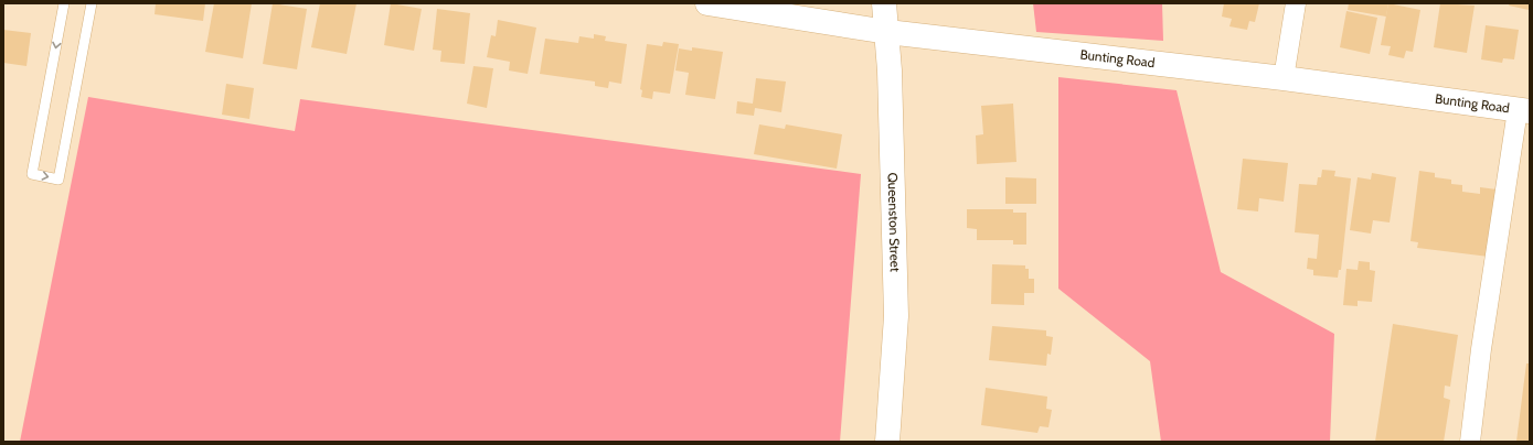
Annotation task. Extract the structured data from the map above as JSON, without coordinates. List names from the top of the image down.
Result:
{
  "streets": {
    "street": ["Bunting Road", "Queenston Street"]
  },
  "crossings": [
    ["Bunting Road", "Queenston Street"]
  ]
}
